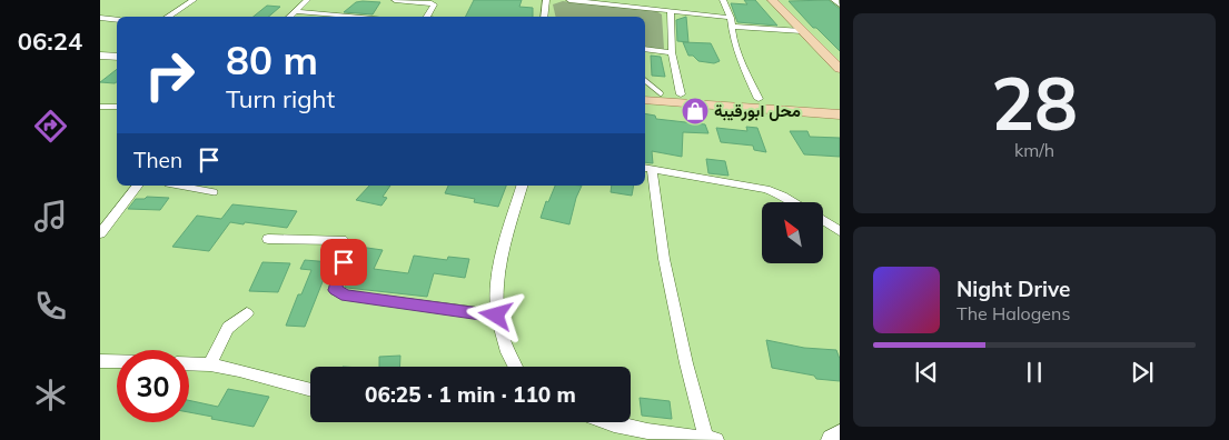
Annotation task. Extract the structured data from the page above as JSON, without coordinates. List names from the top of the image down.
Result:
{
  "places": {
    "shop": ["محل ابورقيبة"]
  },
  "north": "top left",
  "page": {
    "tabs": "06:24",
    "tile": ["28", "km/h"],
    "turn": ["80 m", "Turn right"],
    "then": "Then",
    "song": ["Night Drive", "The Halogens"],
    "limit": "30",
    "trip": "06:25 · 1 min · 110 m"
  }
}
